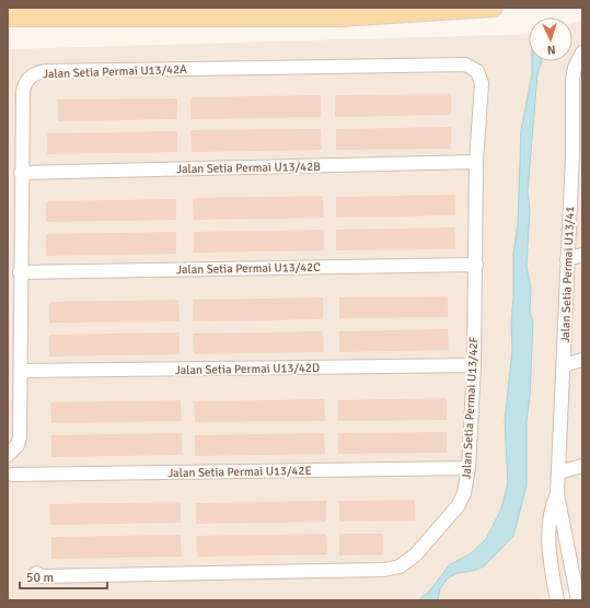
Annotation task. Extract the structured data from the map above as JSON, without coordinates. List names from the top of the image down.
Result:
{
  "streets": {
    "street": [
      "Jalan Setia Permai U13/42A",
      "Jalan Setia Permai U13/42B",
      "Jalan Setia Permai U13/42C",
      "Jalan Setia Permai U13/41",
      "Jalan Setia Permai U13/42D",
      "Jalan Setia Permai U13/42F",
      "Jalan Setia Permai U13/42E"
    ]
  },
  "crossings": [
    ["Jalan Setia Permai U13/42A", "Jalan Setia Permai U13/42B"],
    ["Jalan Setia Permai U13/42A", "Jalan Setia Permai U13/42C"],
    ["Jalan Setia Permai U13/42A", "Jalan Setia Permai U13/42D"],
    ["Jalan Setia Permai U13/42A", "Jalan Setia Permai U13/42F"],
    ["Jalan Setia Permai U13/42B", "Jalan Setia Permai U13/42F"],
    ["Jalan Setia Permai U13/42C", "Jalan Setia Permai U13/42F"],
    ["Jalan Setia Permai U13/42D", "Jalan Setia Permai U13/42F"],
    ["Jalan Setia Permai U13/42F", "Jalan Setia Permai U13/42E"]
  ],
  "scale_bar": "50 m",
  "north": "bottom"
}
